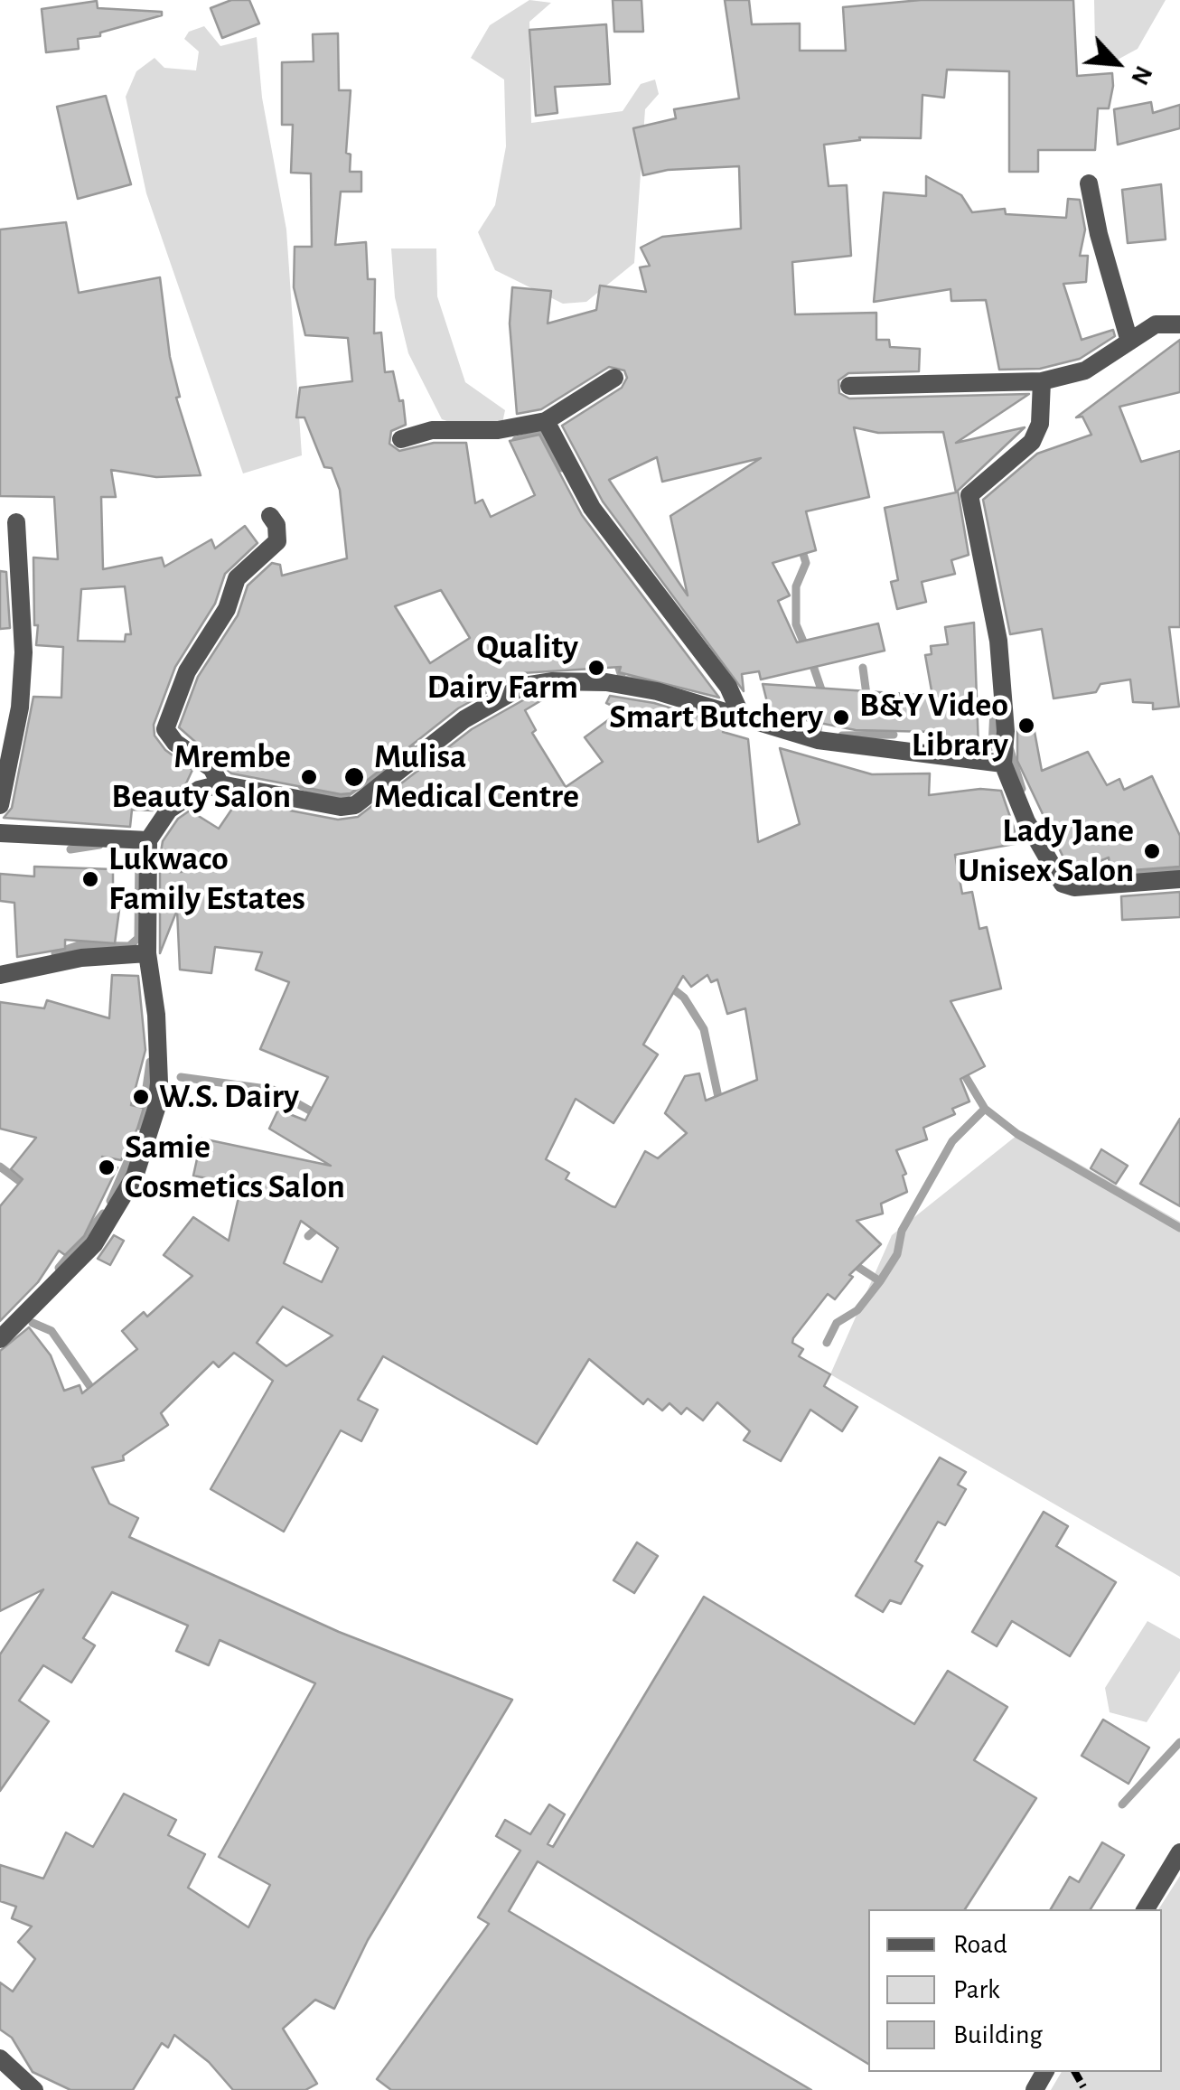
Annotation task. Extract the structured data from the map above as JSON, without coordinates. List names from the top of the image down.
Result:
{
  "places": [
    "Quality Dairy Farm",
    "Smart Butchery",
    "B&Y Video Library",
    "Mrembe Beauty Salon",
    "Mulisa Medical Centre",
    "Lady Jane Unisex Salon",
    "Lukwaco Family Estates",
    "W.S. Dairy",
    "Samie Cosmetics Salon"
  ],
  "legend": ["Road", "Park", "Building"],
  "north": "bottom right"
}
